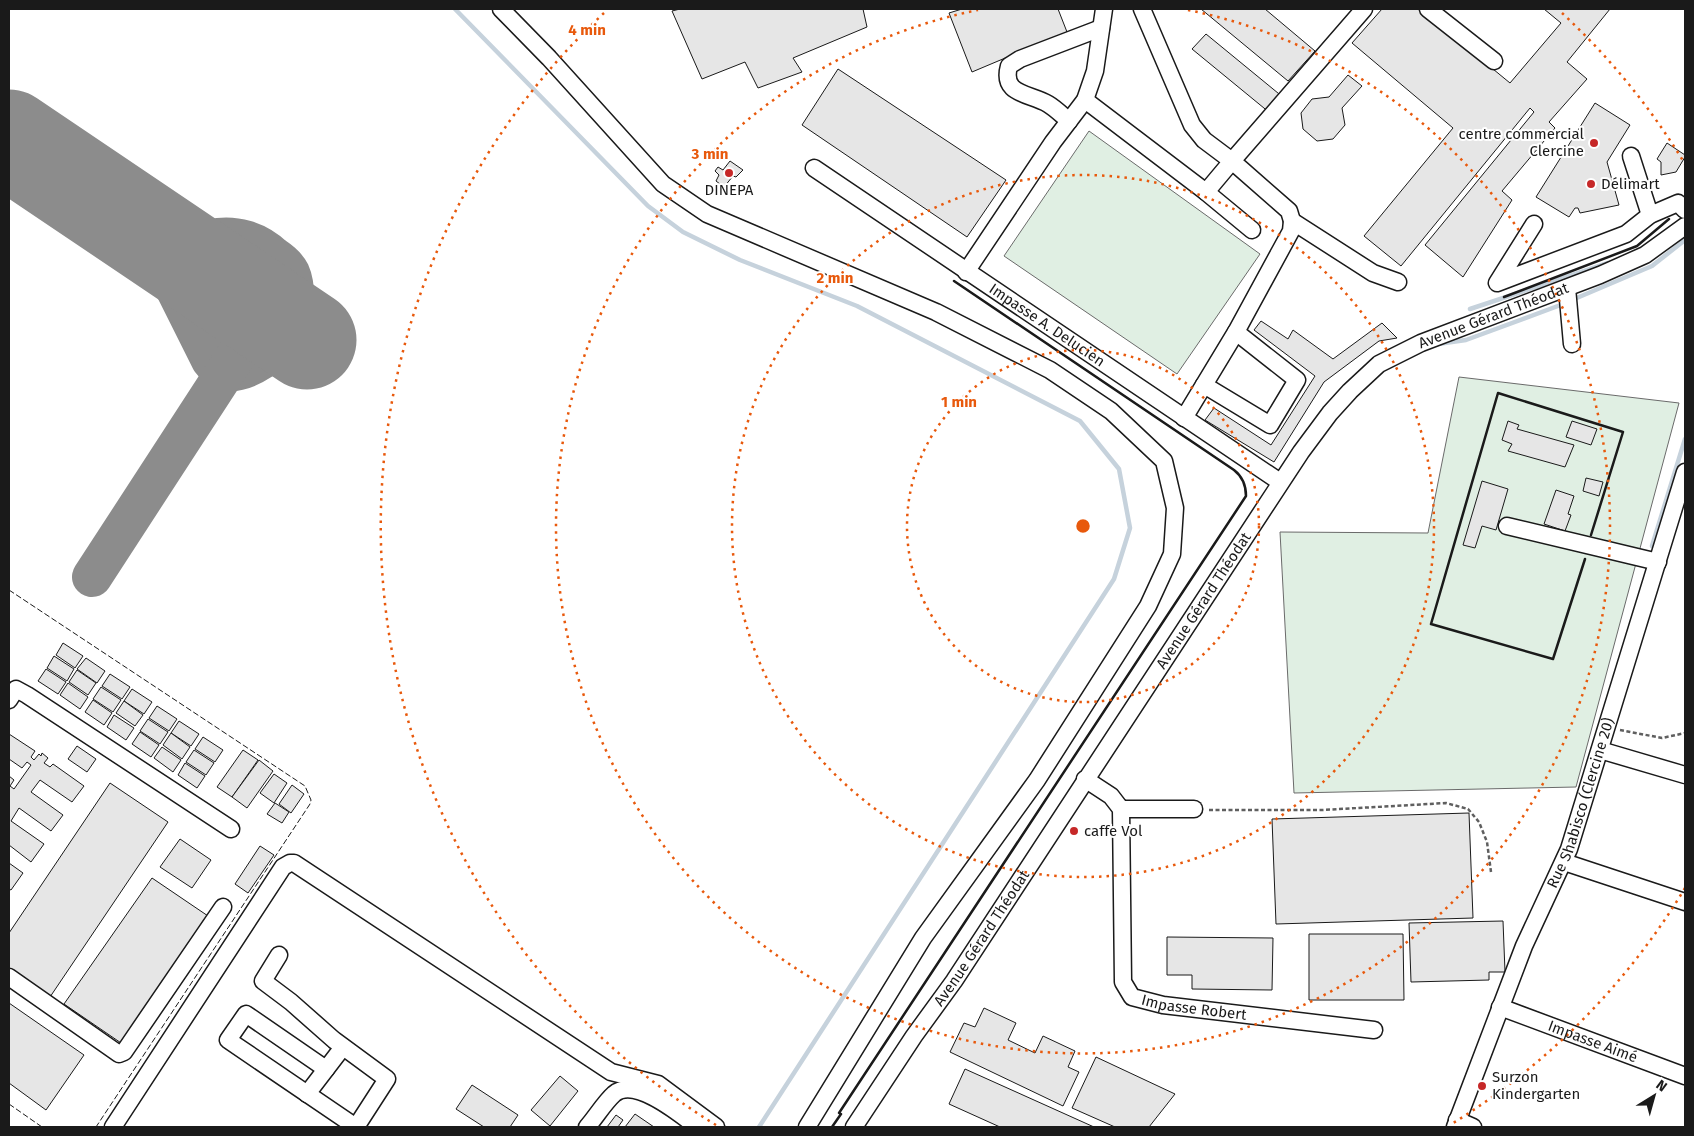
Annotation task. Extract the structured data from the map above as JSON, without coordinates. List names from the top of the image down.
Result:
{
  "streets": {
    "street": [
      "Avenue Gérard Théodat",
      "Impasse A. Delucien",
      "Rue Shabisco (Clercine 20)",
      "Impasse Robert",
      "Impasse Aimé"
    ]
  },
  "crossings": [
    ["Avenue Gérard Théodat", "Impasse A. Delucien"],
    ["Rue Shabisco (Clercine 20)", "Impasse Aimé"]
  ],
  "places": [
    "centre commercial Clercine",
    "DINEPA",
    "Délimart",
    "caffe Vol",
    "Surzon Kindergarten"
  ],
  "north": "top right",
  "rings": [
    "4 min",
    "3 min",
    "2 min",
    "1 min"
  ]
}
